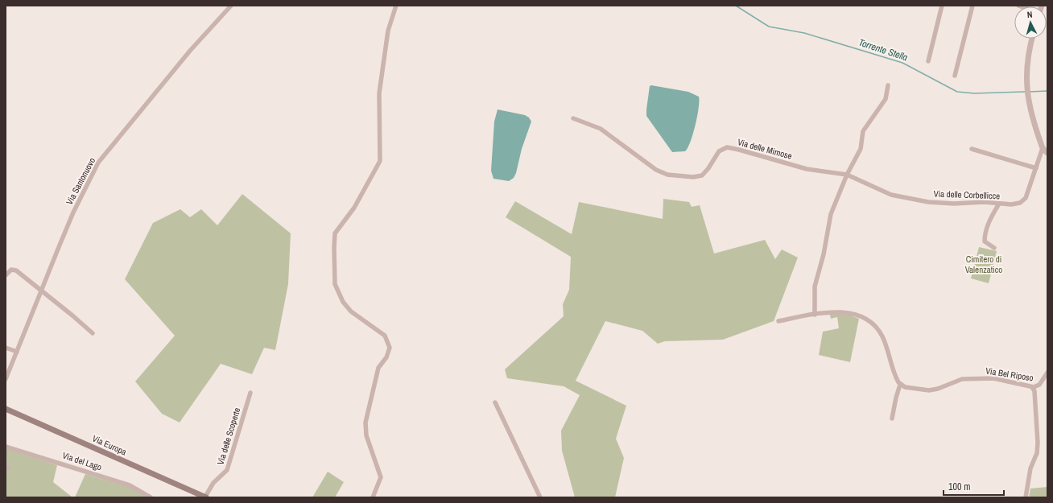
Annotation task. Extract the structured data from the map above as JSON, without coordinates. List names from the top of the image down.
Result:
{
  "streets": {
    "main road": ["Via Europa"],
    "street": [
      "Via delle Mimose",
      "Via Santonuovo",
      "Via delle Corbellicce",
      "Via Bel Riposo",
      "Via delle Scoperte",
      "Via del Lago"
    ]
  },
  "crossings": [
    ["Via delle Mimose", "Via delle Corbellicce"],
    ["Via delle Scoperte", "Via Europa"]
  ],
  "water": ["Torrente Stella"],
  "parks": ["Cimitero di Valenzatico"],
  "scale_bar": "100 m",
  "north": "top"
}
